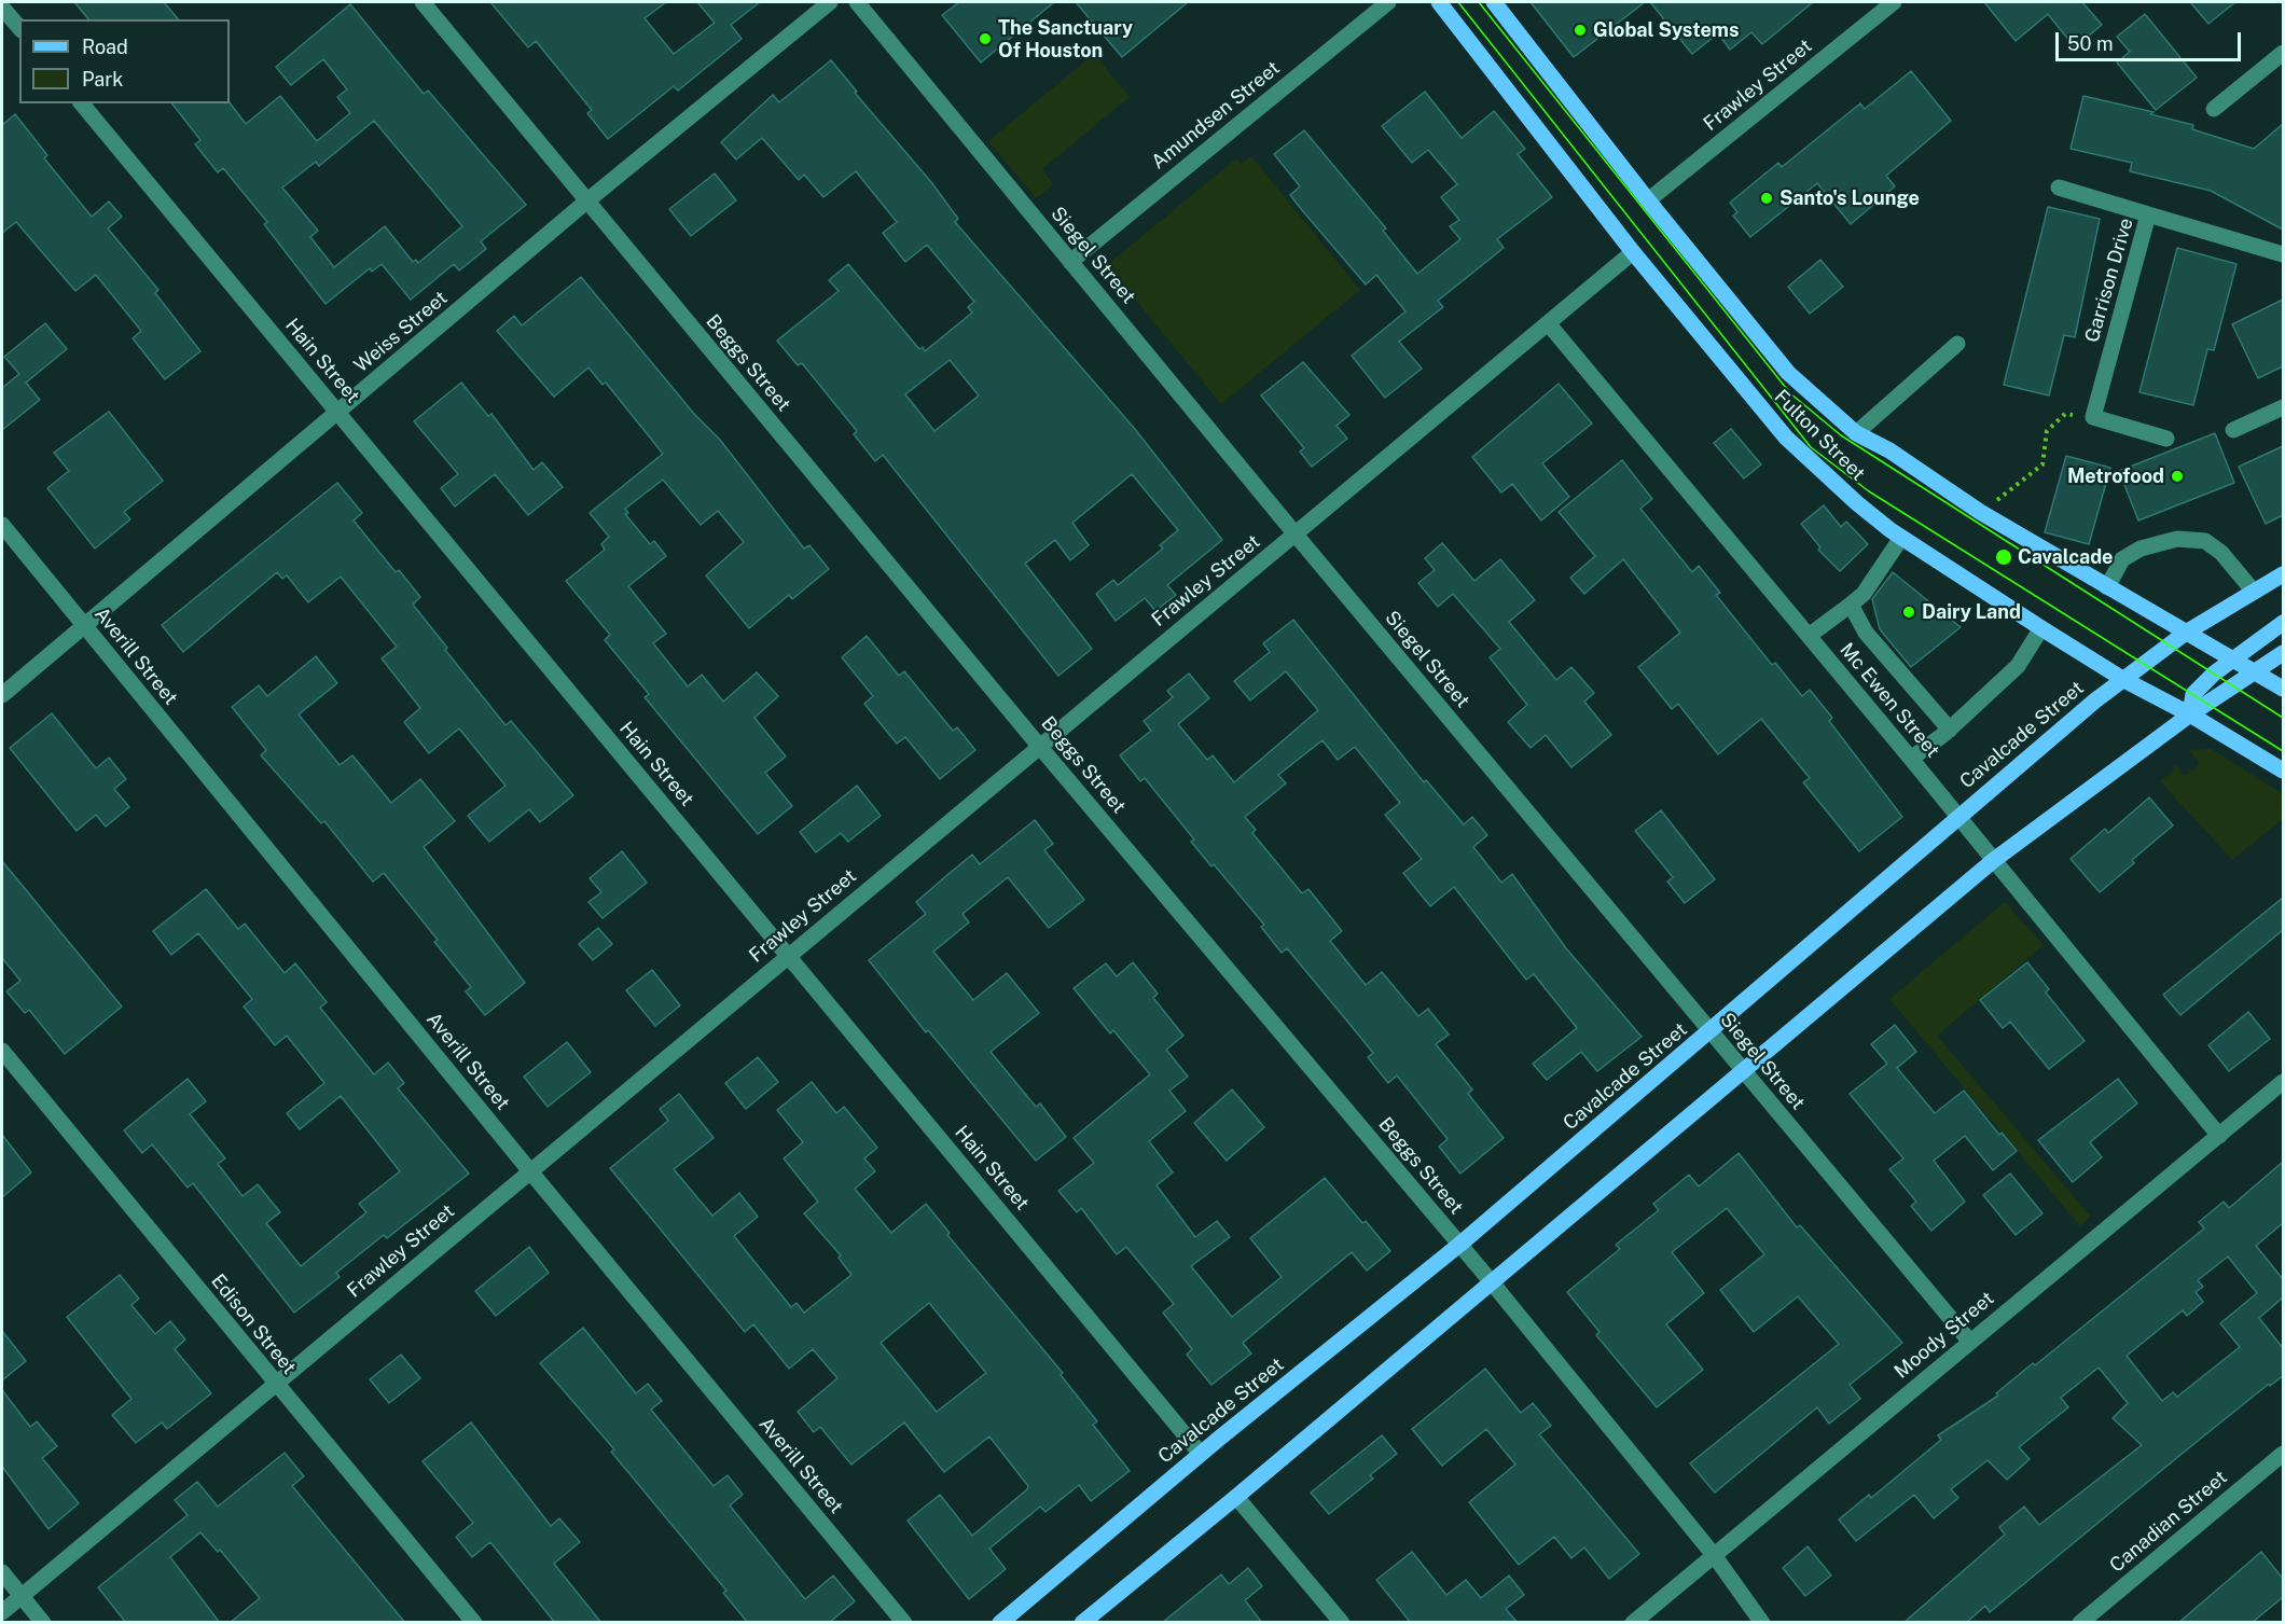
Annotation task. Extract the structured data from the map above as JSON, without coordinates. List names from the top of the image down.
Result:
{
  "streets": {
    "main road": ["Fulton Street", "Cavalcade Street"],
    "street": [
      "Frawley Street",
      "Amundsen Street",
      "Siegel Street",
      "Garrison Drive",
      "Weiss Street",
      "Hain Street",
      "Beggs Street",
      "Averill Street",
      "Mc Ewen Street",
      "Edison Street",
      "Moody Street",
      "Canadian Street"
    ]
  },
  "crossings": [
    ["Frawley Street", "Siegel Street"],
    ["Frawley Street", "Hain Street"],
    ["Frawley Street", "Beggs Street"],
    ["Frawley Street", "Fulton Street"],
    ["Frawley Street", "Averill Street"],
    ["Frawley Street", "Mc Ewen Street"],
    ["Frawley Street", "Edison Street"],
    ["Amundsen Street", "Siegel Street"],
    ["Siegel Street", "Cavalcade Street"],
    ["Siegel Street", "Moody Street"],
    ["Weiss Street", "Hain Street"],
    ["Weiss Street", "Beggs Street"],
    ["Weiss Street", "Averill Street"],
    ["Hain Street", "Cavalcade Street"],
    ["Beggs Street", "Cavalcade Street"],
    ["Beggs Street", "Moody Street"],
    ["Fulton Street", "Cavalcade Street"],
    ["Mc Ewen Street", "Cavalcade Street"],
    ["Mc Ewen Street", "Moody Street"]
  ],
  "places": [
    "Global Systems",
    "The Sanctuary Of Houston",
    "Santo's Lounge",
    "Metrofood",
    "Cavalcade",
    "Dairy Land"
  ],
  "legend": ["Road", "Park"],
  "scale_bar": "50 m"
}
